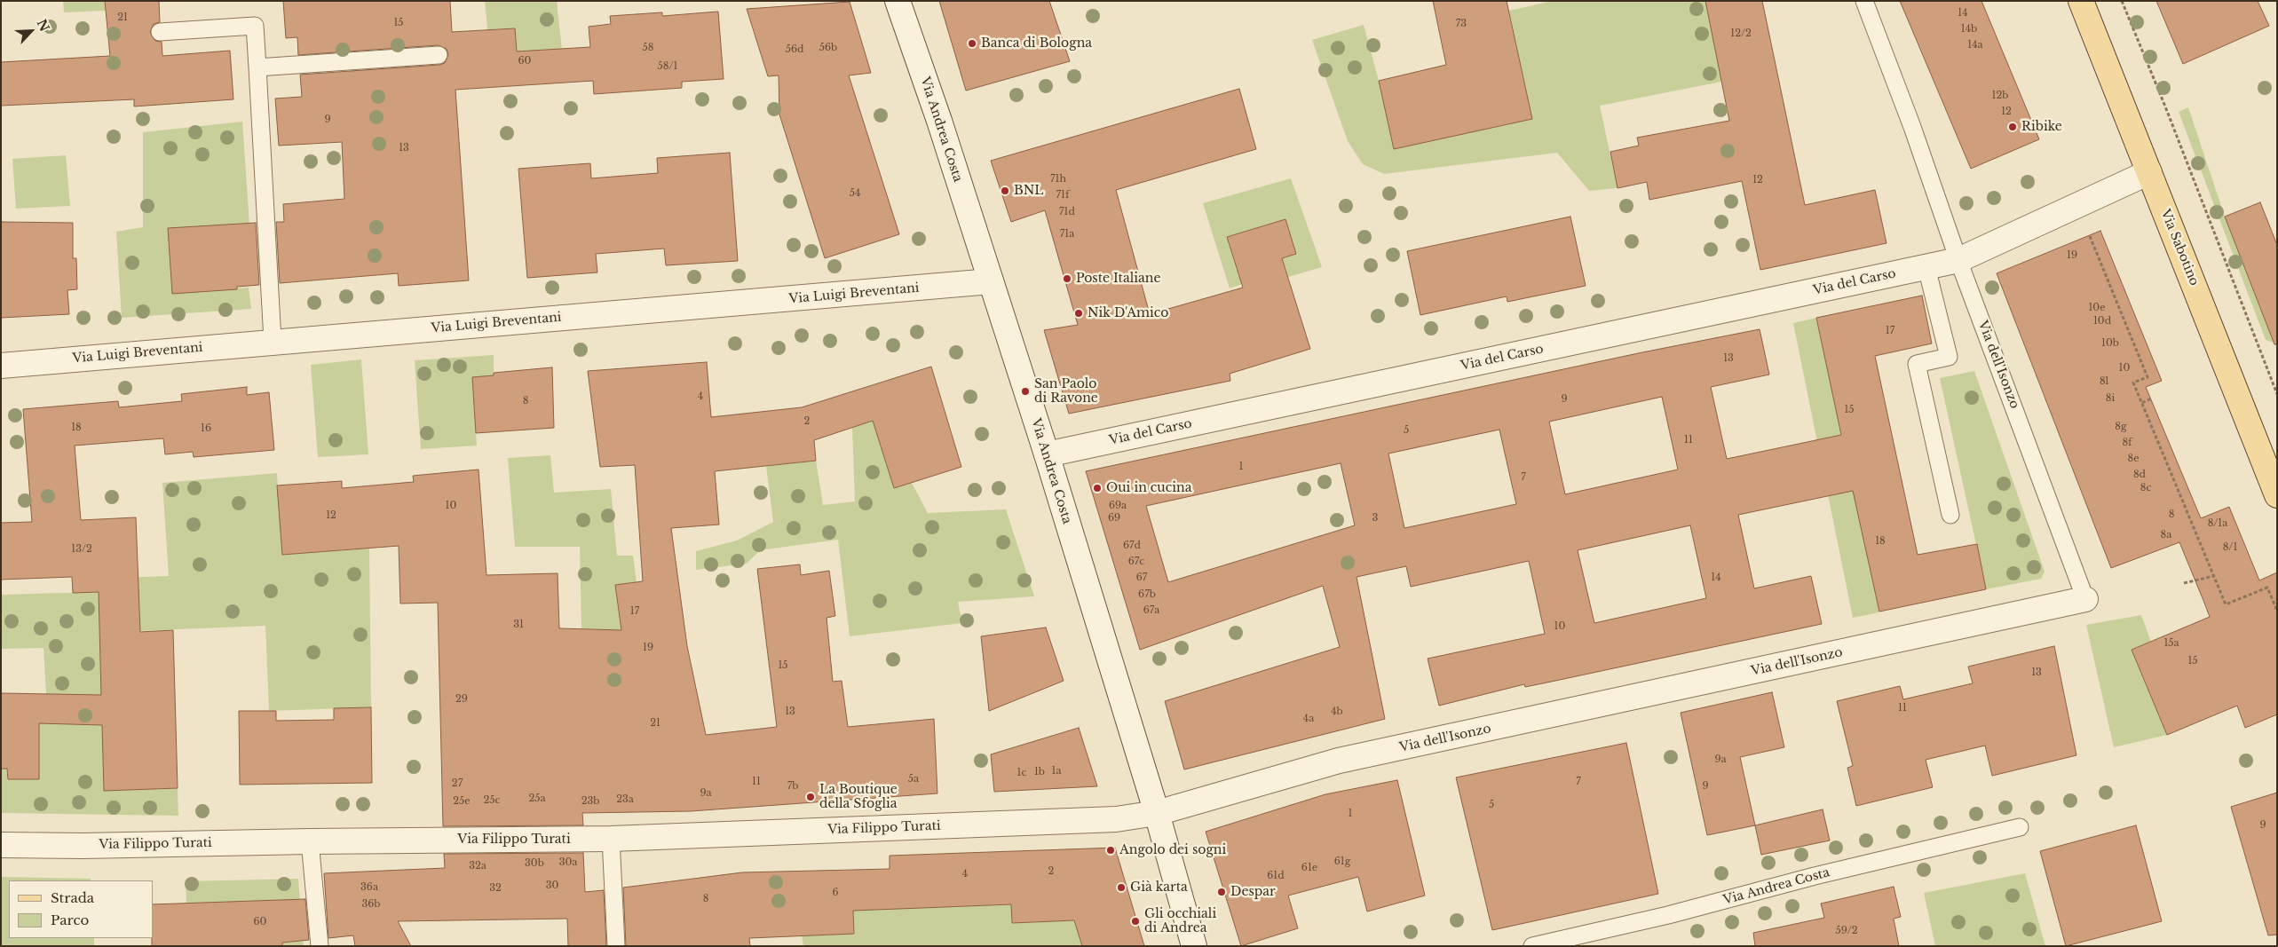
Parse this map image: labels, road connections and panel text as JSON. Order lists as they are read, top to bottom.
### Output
{
  "streets": {
    "main road": ["Via Sabotino"],
    "street": [
      "Via Andrea Costa",
      "Via del Carso",
      "Via Luigi Breventani",
      "Via dell'Isonzo",
      "Via Filippo Turati"
    ]
  },
  "crossings": [
    ["Via Andrea Costa", "Via del Carso"],
    ["Via Andrea Costa", "Via Luigi Breventani"],
    ["Via Andrea Costa", "Via dell'Isonzo"],
    ["Via Andrea Costa", "Via Filippo Turati"],
    ["Via Sabotino", "Via del Carso"],
    ["Via del Carso", "Via dell'Isonzo"],
    ["Via dell'Isonzo", "Via Filippo Turati"]
  ],
  "places": [
    "Banca di Bologna",
    "Ribike",
    "BNL",
    "Poste Italiane",
    "Nik D'Amico",
    "San Paolo di Ravone",
    "Oui in cucina",
    "La Boutique della Sfoglia",
    "Angolo dei sogni",
    "Già karta",
    "Despar",
    "Gli occhiali di Andrea"
  ],
  "house_numbers": [
    "14",
    "21",
    "15",
    "73",
    "14b",
    "12/2",
    "14a",
    "58",
    "56b",
    "56d",
    "60",
    "58/1",
    "12b",
    "12",
    "9",
    "13",
    "71h",
    "12",
    "54",
    "71f",
    "71d",
    "71a",
    "19",
    "10e",
    "10d",
    "17",
    "10b",
    "13",
    "10",
    "8l",
    "4",
    "8i",
    "9",
    "8",
    "15",
    "2",
    "8g",
    "18",
    "16",
    "5",
    "11",
    "8f",
    "8e",
    "1",
    "8d",
    "7",
    "8c",
    "10",
    "69a",
    "8",
    "12",
    "69",
    "3",
    "8/1a",
    "8a",
    "18",
    "67d",
    "8/1",
    "13/2",
    "67c",
    "67",
    "14",
    "67b",
    "67a",
    "17",
    "31",
    "10",
    "15a",
    "19",
    "15",
    "15",
    "13",
    "29",
    "11",
    "13",
    "4b",
    "4a",
    "21",
    "9a",
    "1a",
    "1b",
    "1c",
    "5a",
    "11",
    "7",
    "27",
    "7b",
    "9",
    "9a",
    "25a",
    "23a",
    "25c",
    "25e",
    "23b",
    "5",
    "1",
    "9",
    "61g",
    "30a",
    "30b",
    "32a",
    "61e",
    "2",
    "4",
    "61d",
    "30",
    "36a",
    "32",
    "6",
    "8",
    "36b",
    "60",
    "59/2"
  ],
  "legend": ["Strada", "Parco"],
  "north": "top right"
}
